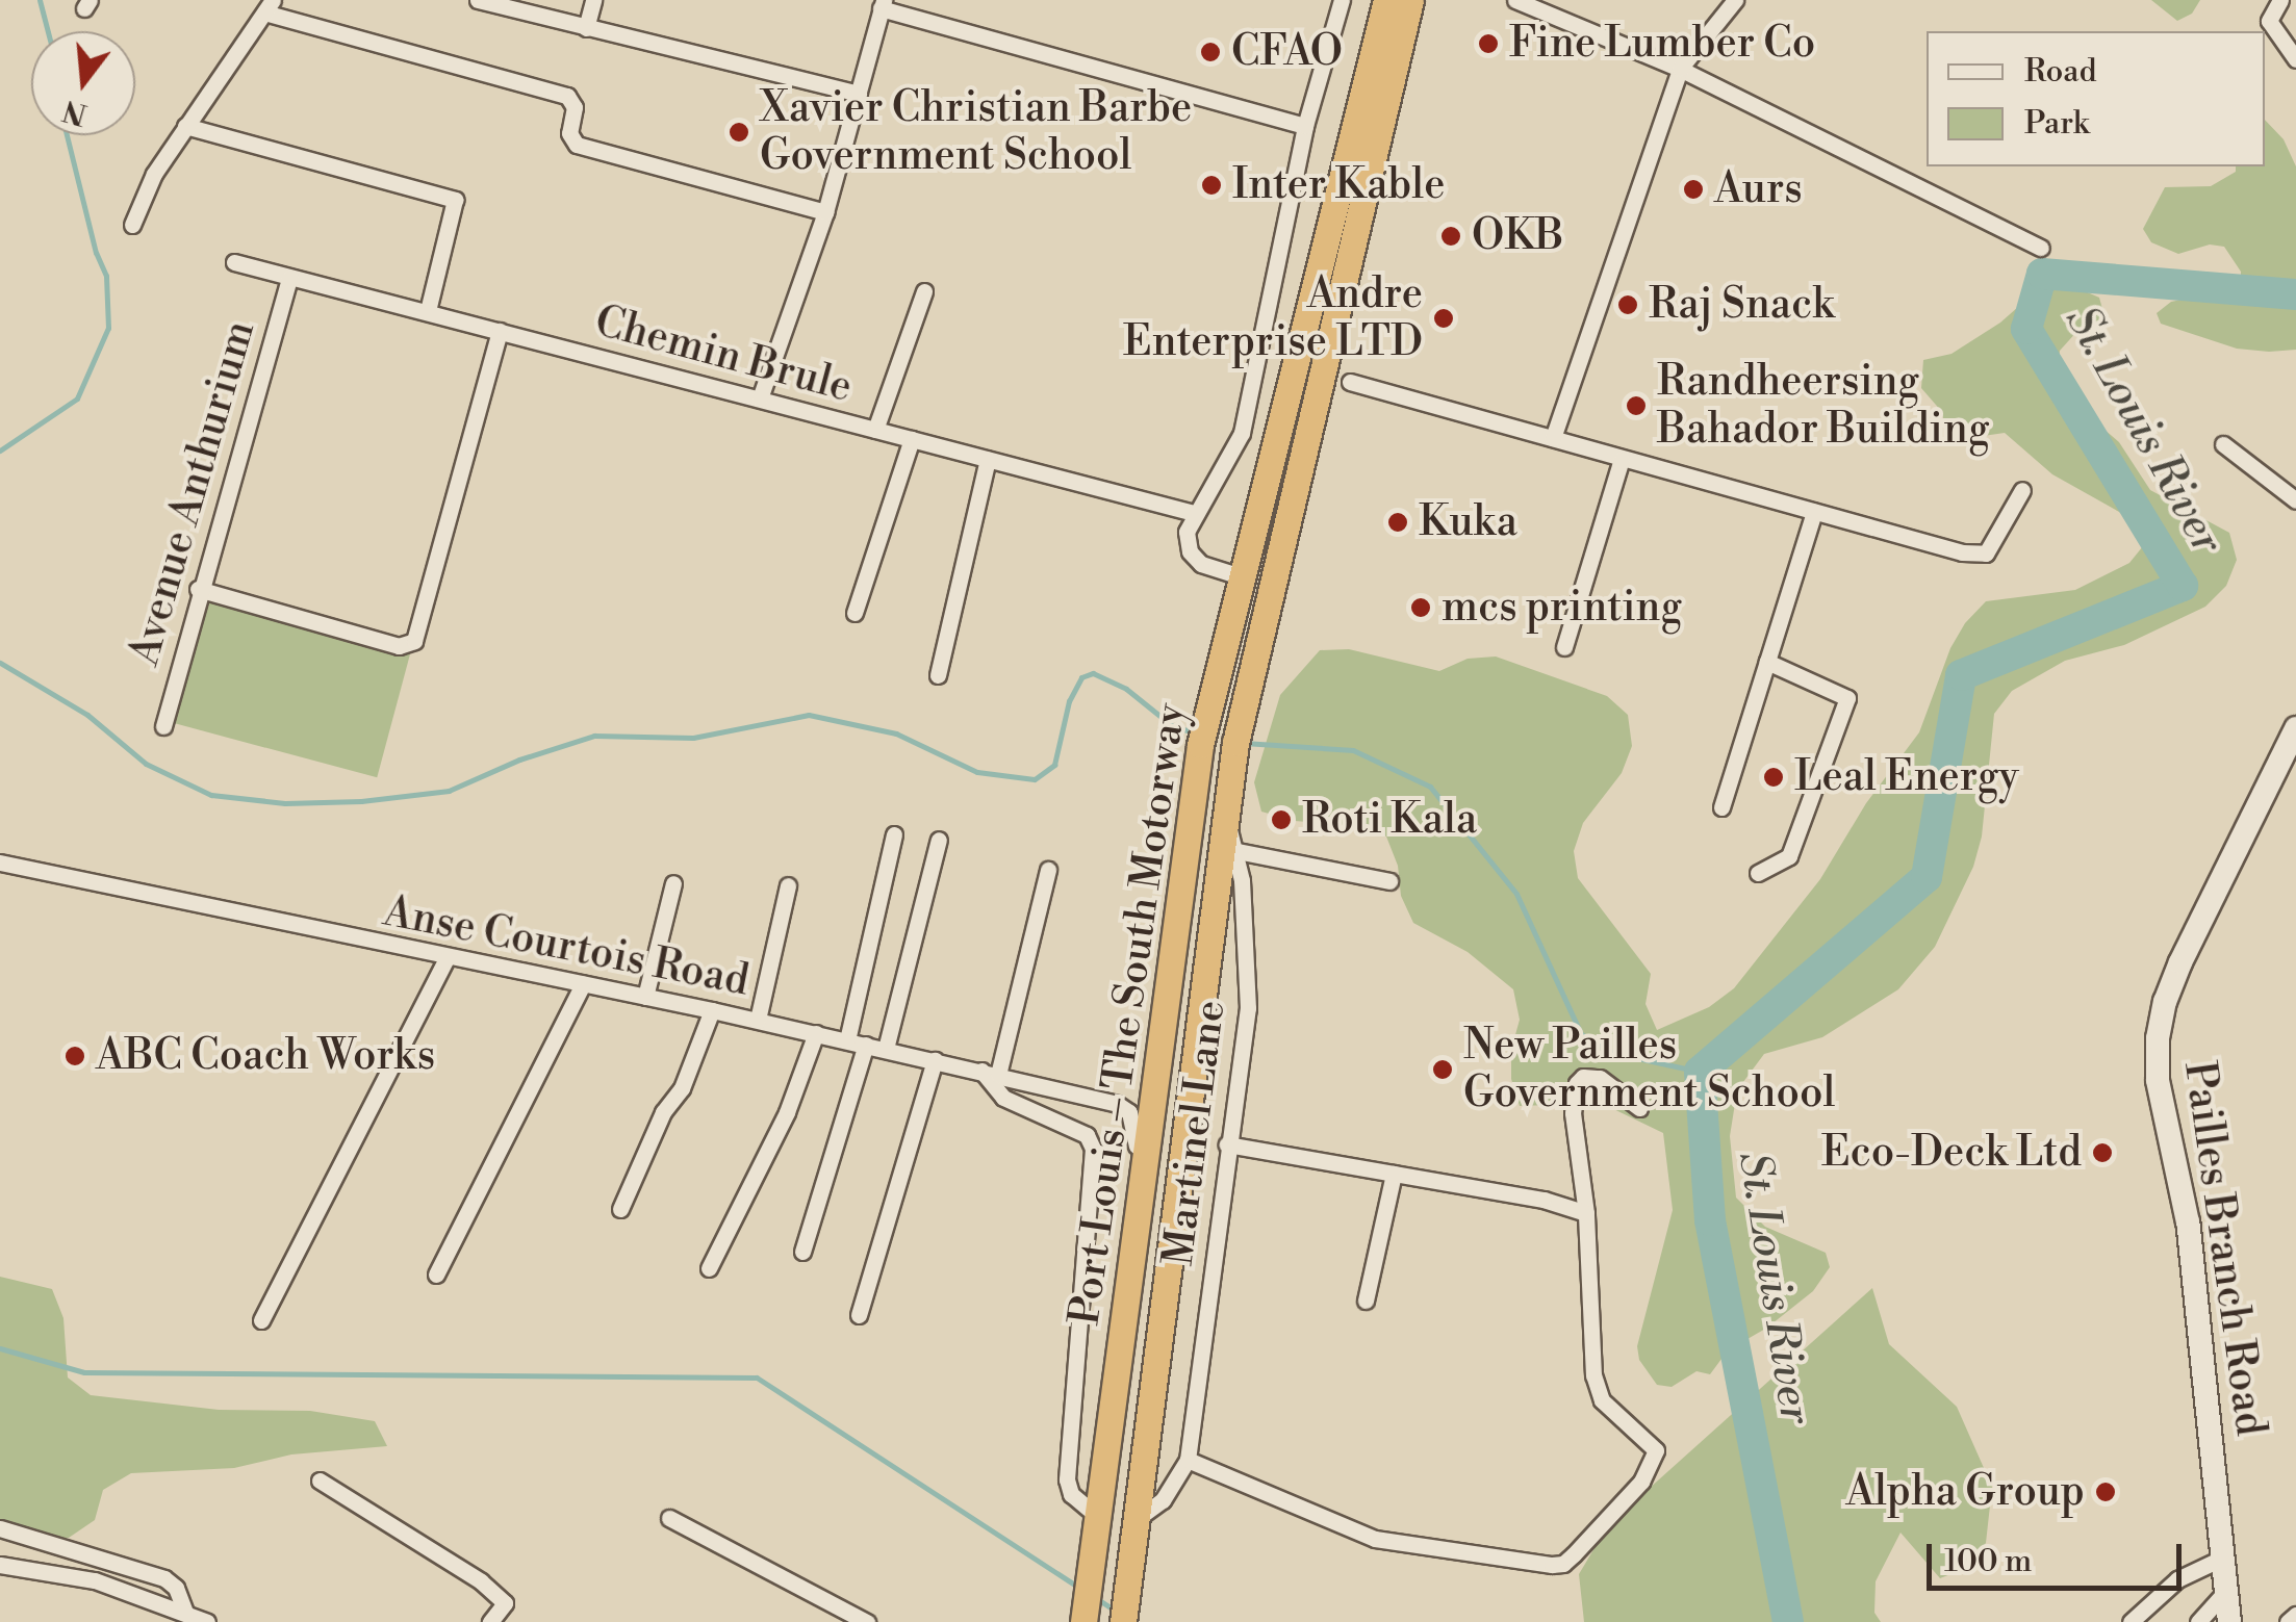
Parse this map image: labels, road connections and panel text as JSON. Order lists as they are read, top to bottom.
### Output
{
  "streets": {
    "highway": ["Port Louis – The South Motorway"],
    "main road": ["Pailles Branch Road"],
    "street": [
      "Chemin Brule",
      "Avenue Anthurium",
      "Anse Courtois Road",
      "Martinel Lane"
    ]
  },
  "crossings": [
    ["Chemin Brule", "Avenue Anthurium"],
    ["Port Louis – The South Motorway", "Martinel Lane"]
  ],
  "water": ["St. Louis River"],
  "places": [
    "Fine Lumber Co",
    "CFAO",
    "Xavier Christian Barbe Government School",
    "Inter Kable",
    "Aurs",
    "OKB",
    "Raj Snack",
    "Andre Enterprise LTD",
    "Randheersing Bahador Building",
    "Kuka",
    "mcs printing",
    "Leal Energy",
    "Roti Kala",
    "ABC Coach Works",
    "New Pailles Government School",
    "Eco-Deck Ltd",
    "Alpha Group"
  ],
  "legend": ["Road", "Park"],
  "scale_bar": "100 m",
  "north": "bottom"
}
